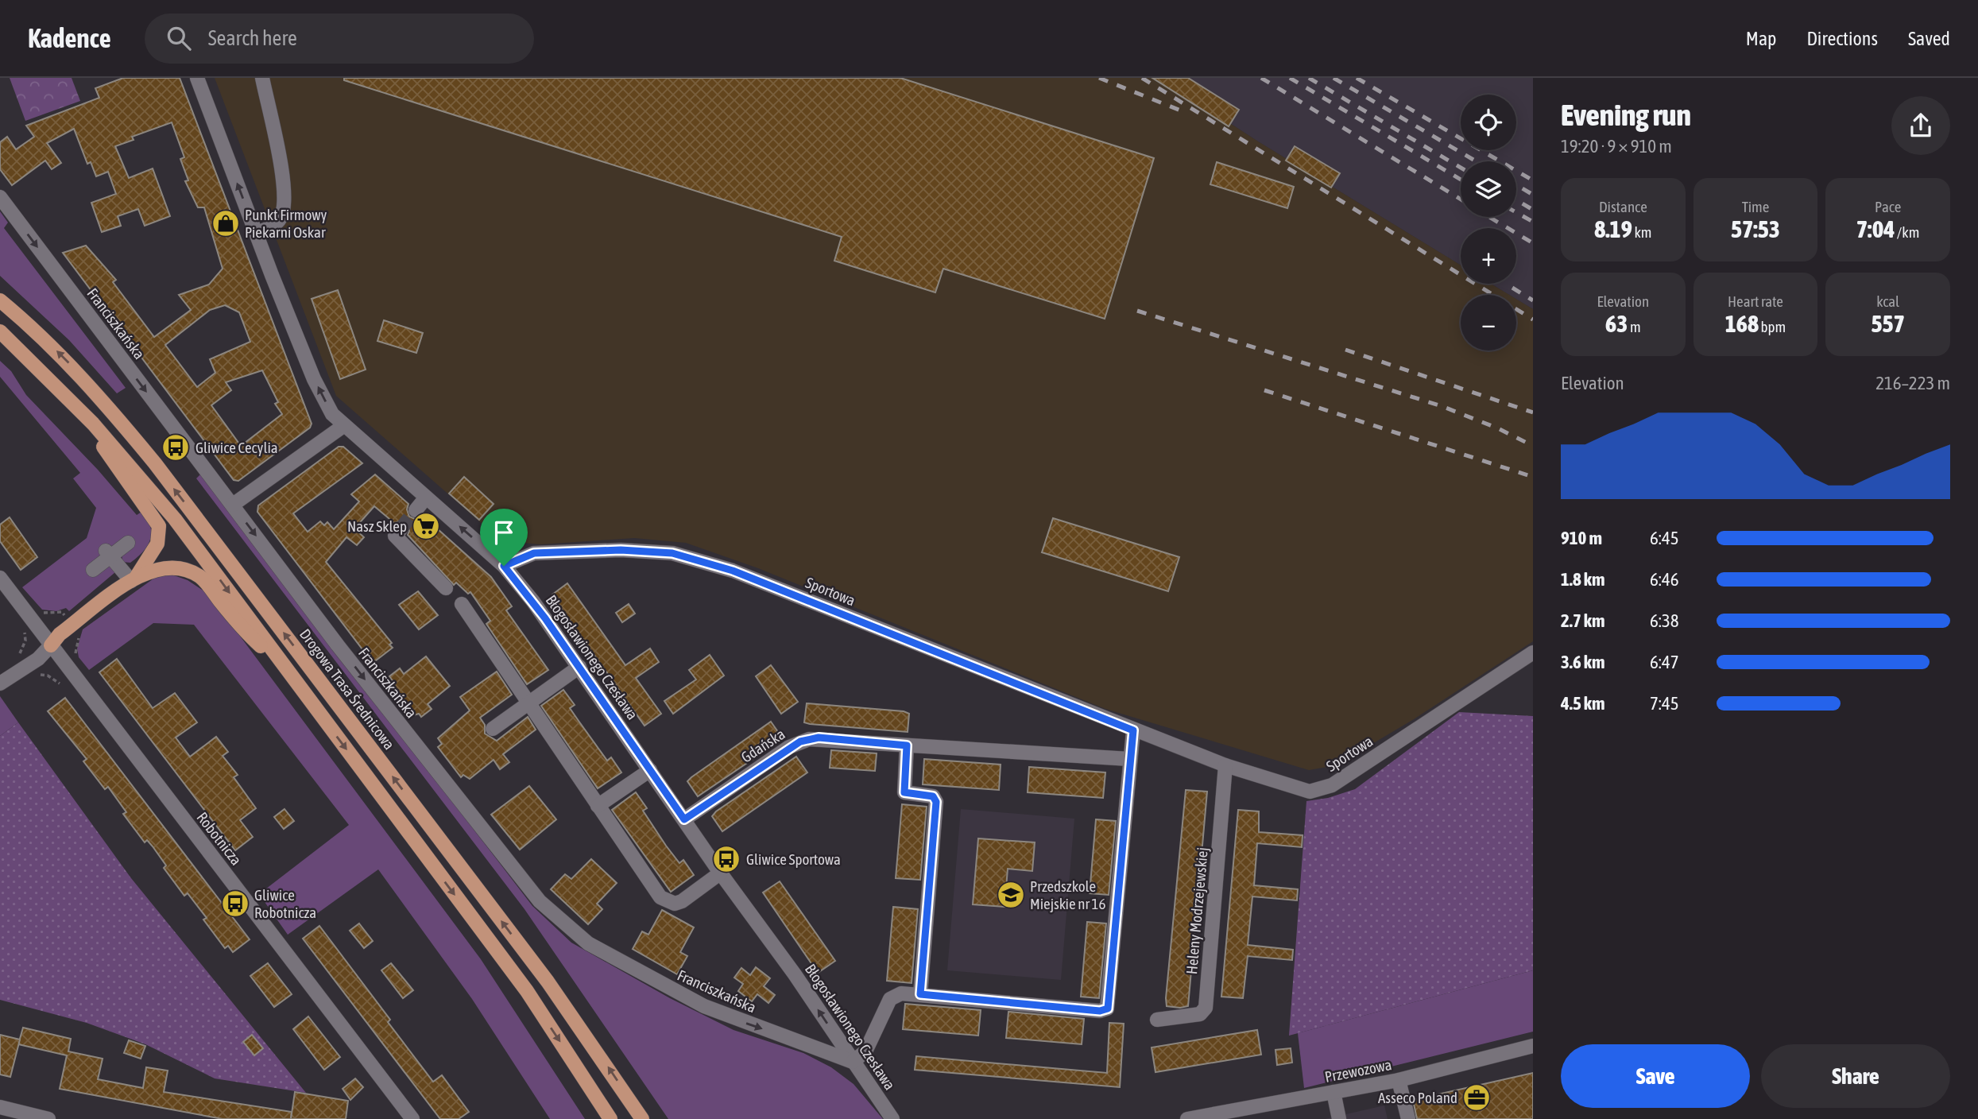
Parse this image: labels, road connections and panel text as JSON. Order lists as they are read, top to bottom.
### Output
{
  "streets": {
    "main road": ["Drogowa Trasa Średnicowa"],
    "street": [
      "Franciszkańska",
      "Sportowa",
      "Błogosławionego Czesława",
      "Gdańska",
      "Robotnicza",
      "Heleny Modrzejewskiej",
      "Przewozowa"
    ]
  },
  "crossings": [
    ["Franciszkańska", "Błogosławionego Czesława"],
    ["Sportowa", "Błogosławionego Czesława"],
    ["Sportowa", "Heleny Modrzejewskiej"],
    ["Błogosławionego Czesława", "Gdańska"]
  ],
  "one_way": ["Franciszkańska", "Błogosławionego Czesława"],
  "places": {
    "shop": ["Punkt Firmowy Piekarni Oskar"],
    "bus stop": ["Gliwice Cecylia", "Gliwice Sportowa", "Gliwice Robotnicza"],
    "supermarket": ["Nasz Sklep"],
    "school or university": ["Przedszkole Miejskie nr 16"],
    "office": ["Asseco Poland"]
  },
  "page": {
    "header": "Kadence",
    "search": "Search here",
    "nav": ["Map", "Directions", "Saved"],
    "heading": ["Evening run", "19:20 · 9 × 910 m"],
    "map_buttons": ["+", "−"],
    "stats": [
      ["Distance", "8.19 km"],
      ["Time", "57:53"],
      ["Pace", "7:04 /km"],
      ["Elevation", "63 m"],
      ["Heart rate", "168 bpm"],
      ["kcal", "557"]
    ],
    "chart": ["Elevation", "216–223 m"],
    "list": [
      {
        "name": "910 m",
        "note": "6:45"
      },
      {
        "name": "1.8 km",
        "note": "6:46"
      },
      {
        "name": "2.7 km",
        "note": "6:38"
      },
      {
        "name": "3.6 km",
        "note": "6:47"
      },
      {
        "name": "4.5 km",
        "note": "7:45"
      }
    ],
    "buttons": ["Save", "Share"]
  }
}
